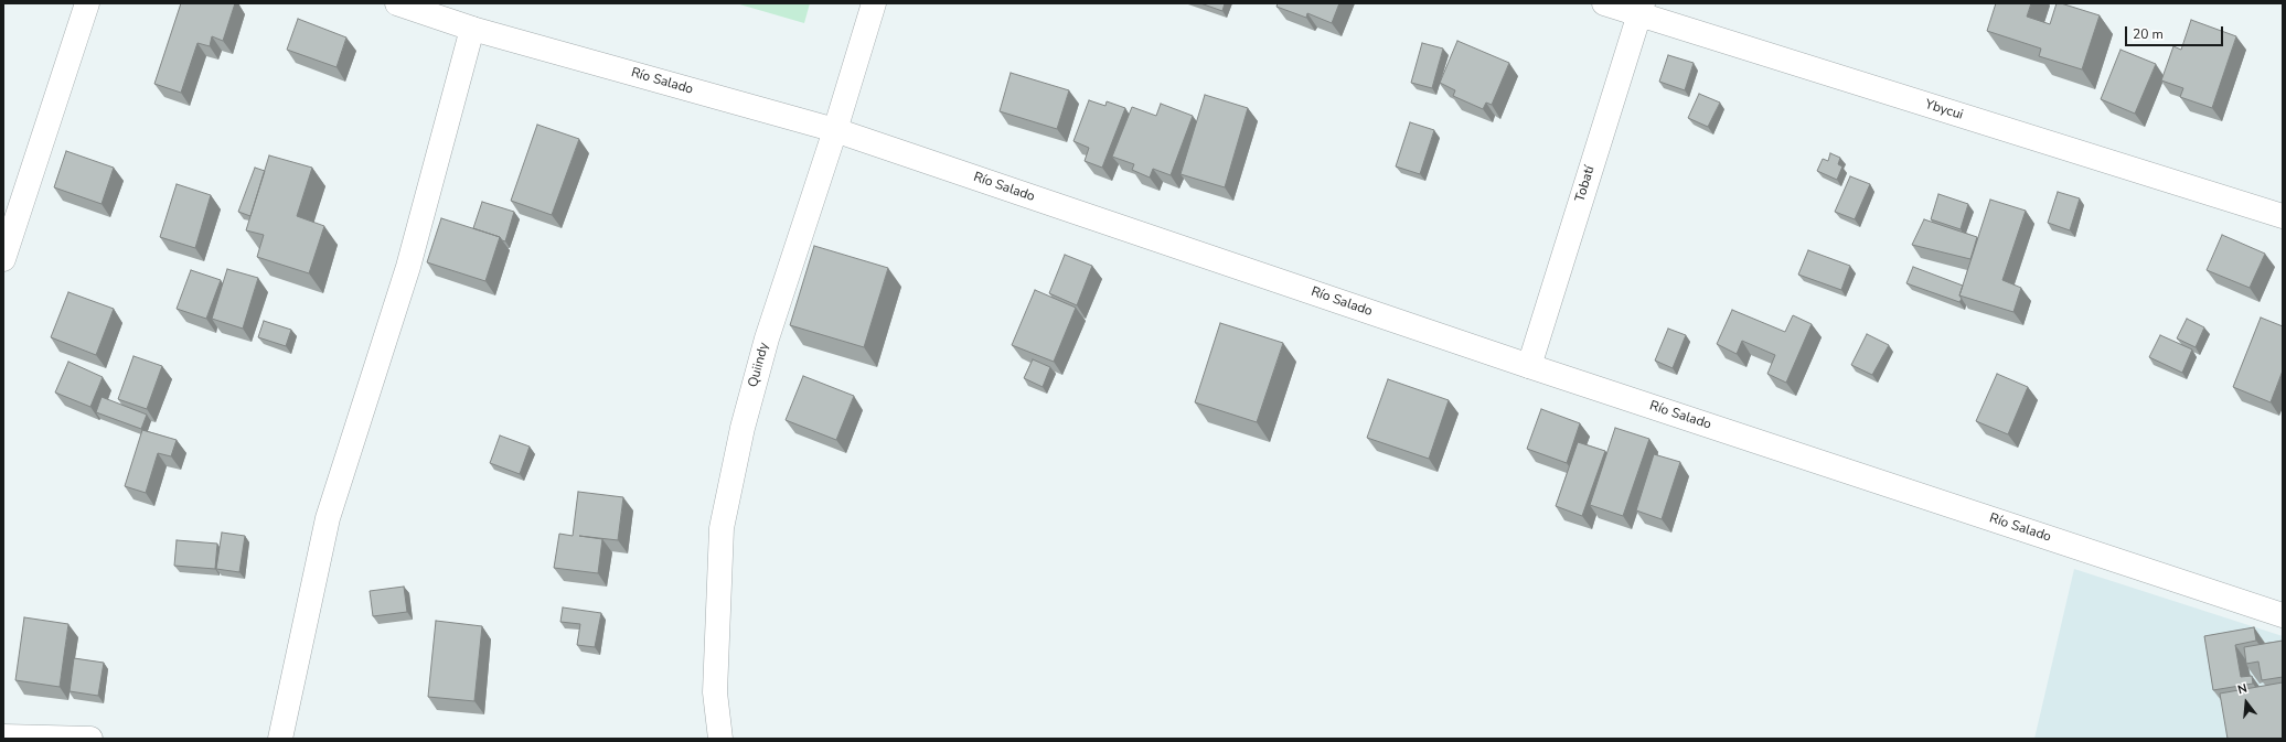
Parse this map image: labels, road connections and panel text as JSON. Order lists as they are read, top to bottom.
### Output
{
  "streets": {
    "street": [
      "Río Salado",
      "Ybycui",
      "Tobatí",
      "Quiindy"
    ]
  },
  "crossings": [
    ["Río Salado", "Tobatí"],
    ["Río Salado", "Quiindy"],
    ["Ybycui", "Tobatí"]
  ],
  "scale_bar": "20 m",
  "north": "top"
}
